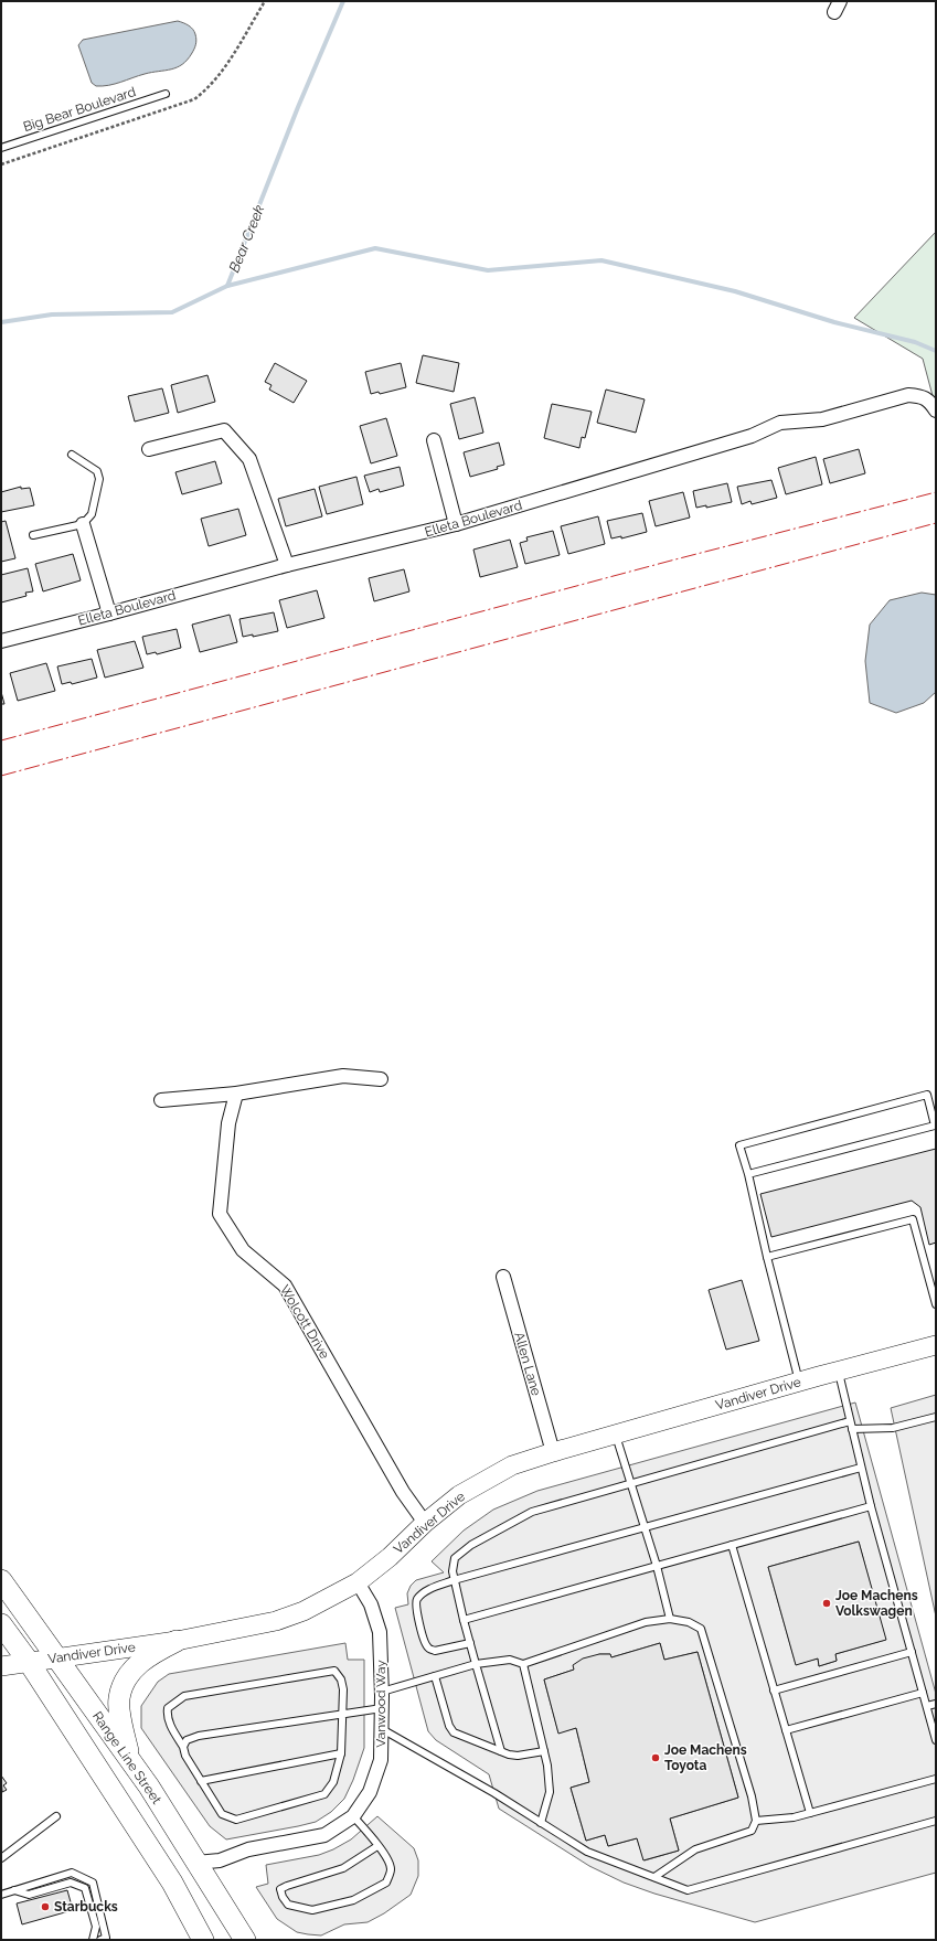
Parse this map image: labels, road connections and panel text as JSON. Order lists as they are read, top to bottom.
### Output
{
  "streets": {
    "main road": ["Vandiver Drive", "Range Line Street"],
    "street": [
      "Elleta Boulevard",
      "Wolcott Drive",
      "Allen Lane",
      "Vanwood Way"
    ],
    "lane": ["Big Bear Boulevard"]
  },
  "crossings": [
    ["Wolcott Drive", "Vandiver Drive"],
    ["Allen Lane", "Vandiver Drive"],
    ["Vandiver Drive", "Vanwood Way"],
    ["Vandiver Drive", "Range Line Street"],
    ["Vanwood Way", "Range Line Street"]
  ],
  "water": ["Bear Creek"],
  "places": ["Joe Machens Volkswagen", "Joe Machens Toyota", "Starbucks"]
}
